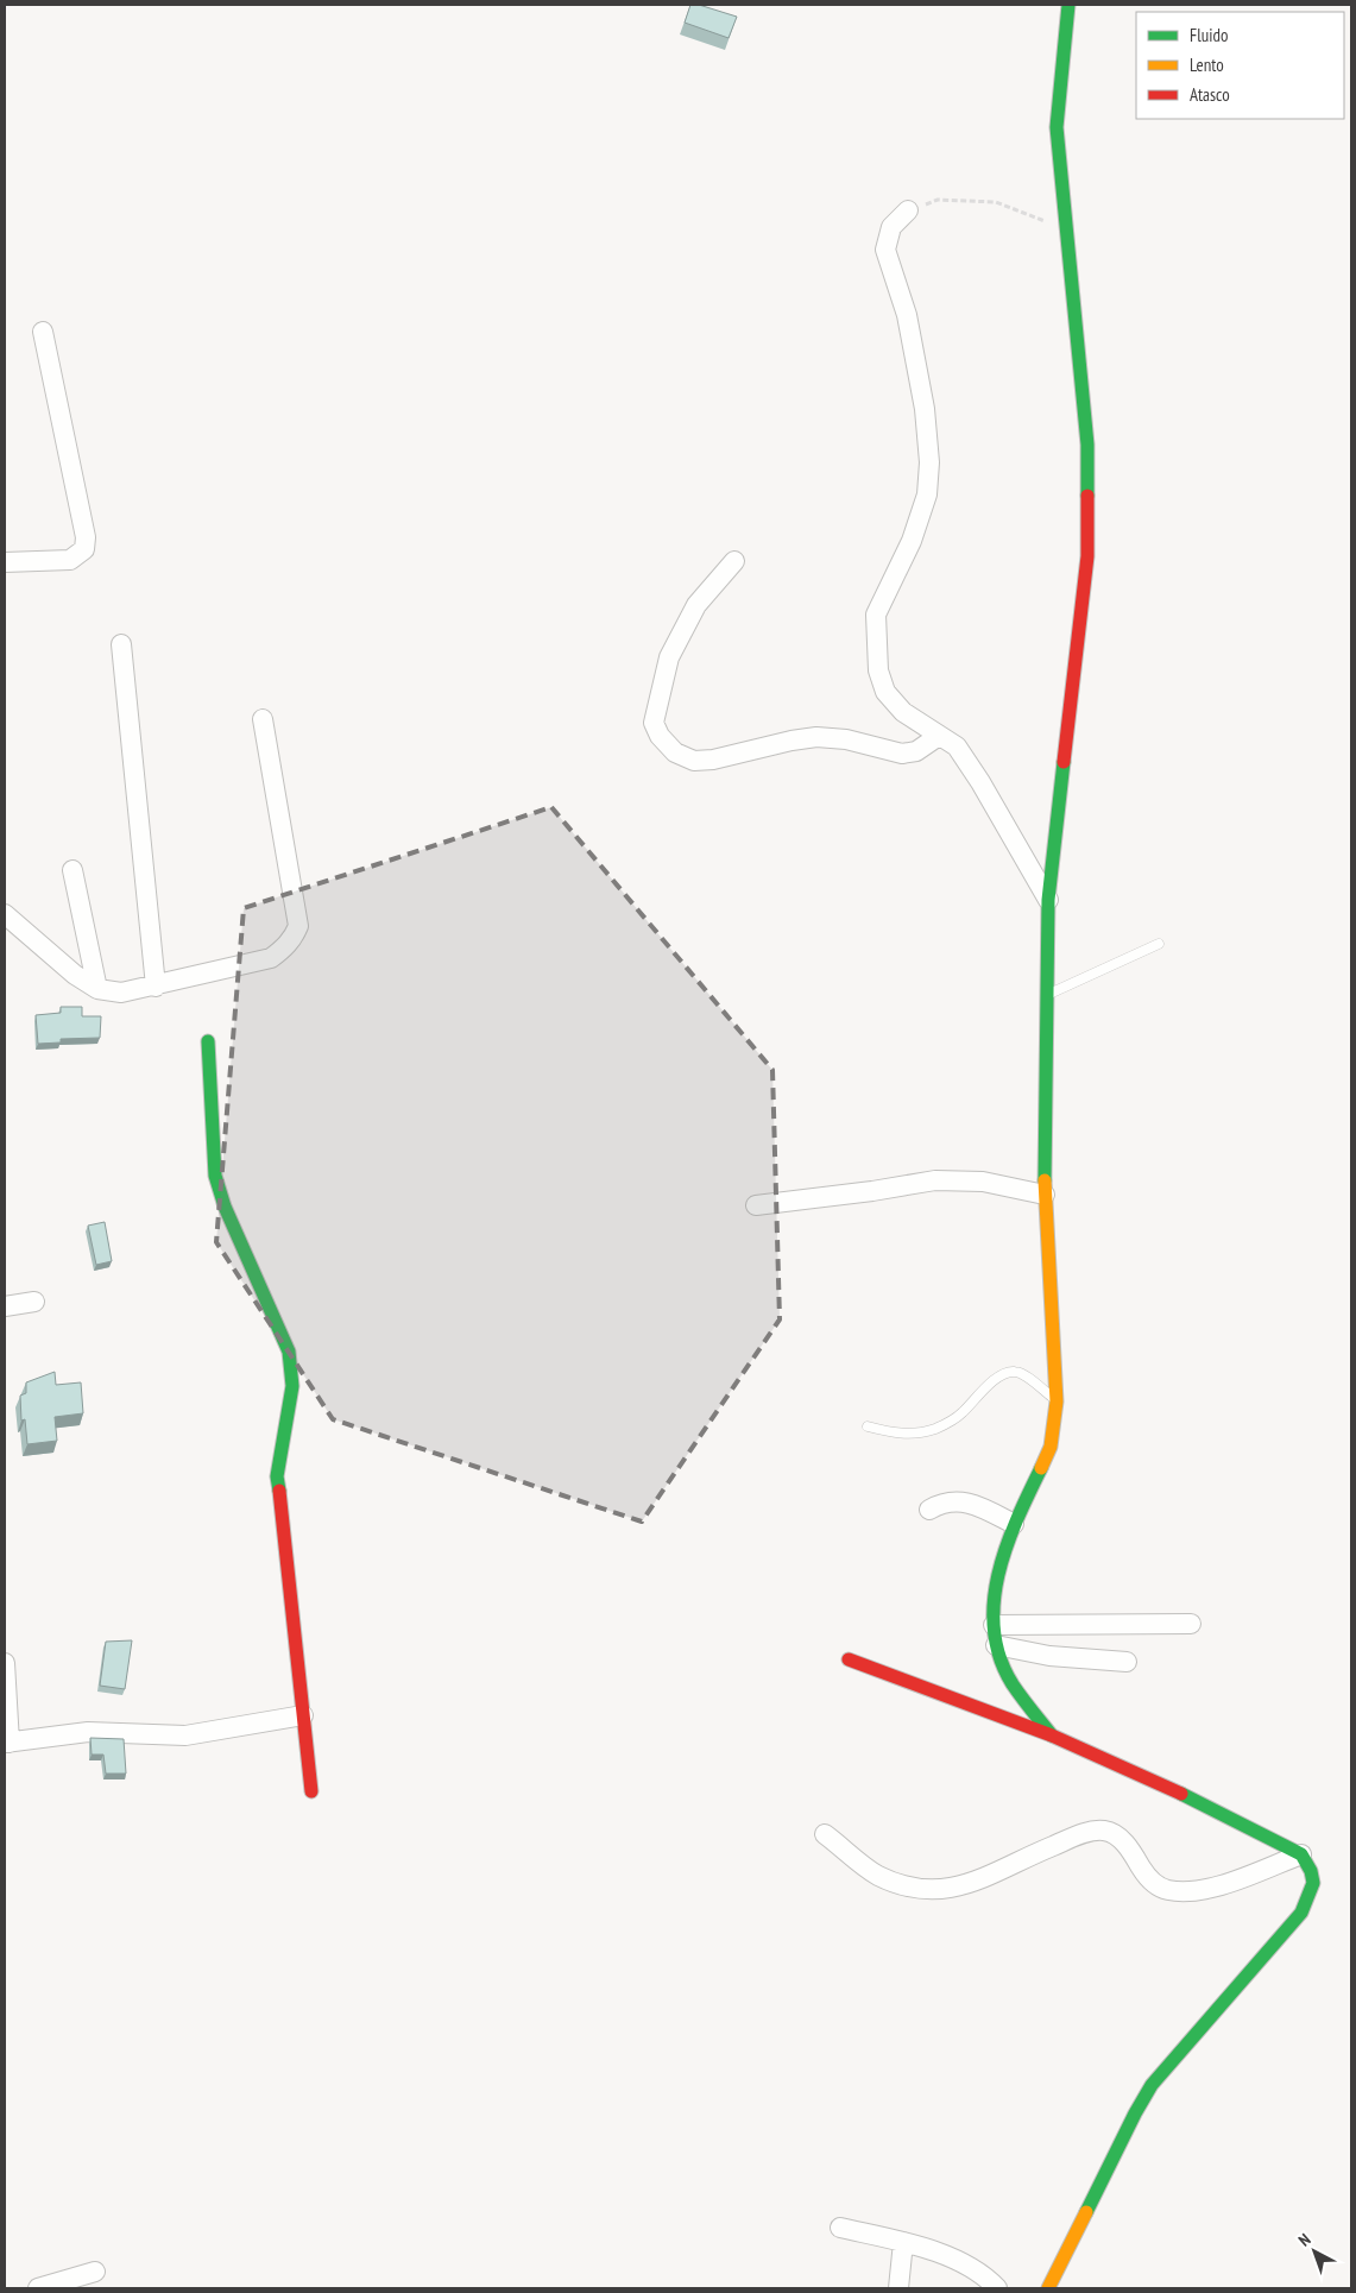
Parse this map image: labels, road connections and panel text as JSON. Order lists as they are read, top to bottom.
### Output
{
  "legend": ["Fluido", "Lento", "Atasco"],
  "north": "top left"
}
